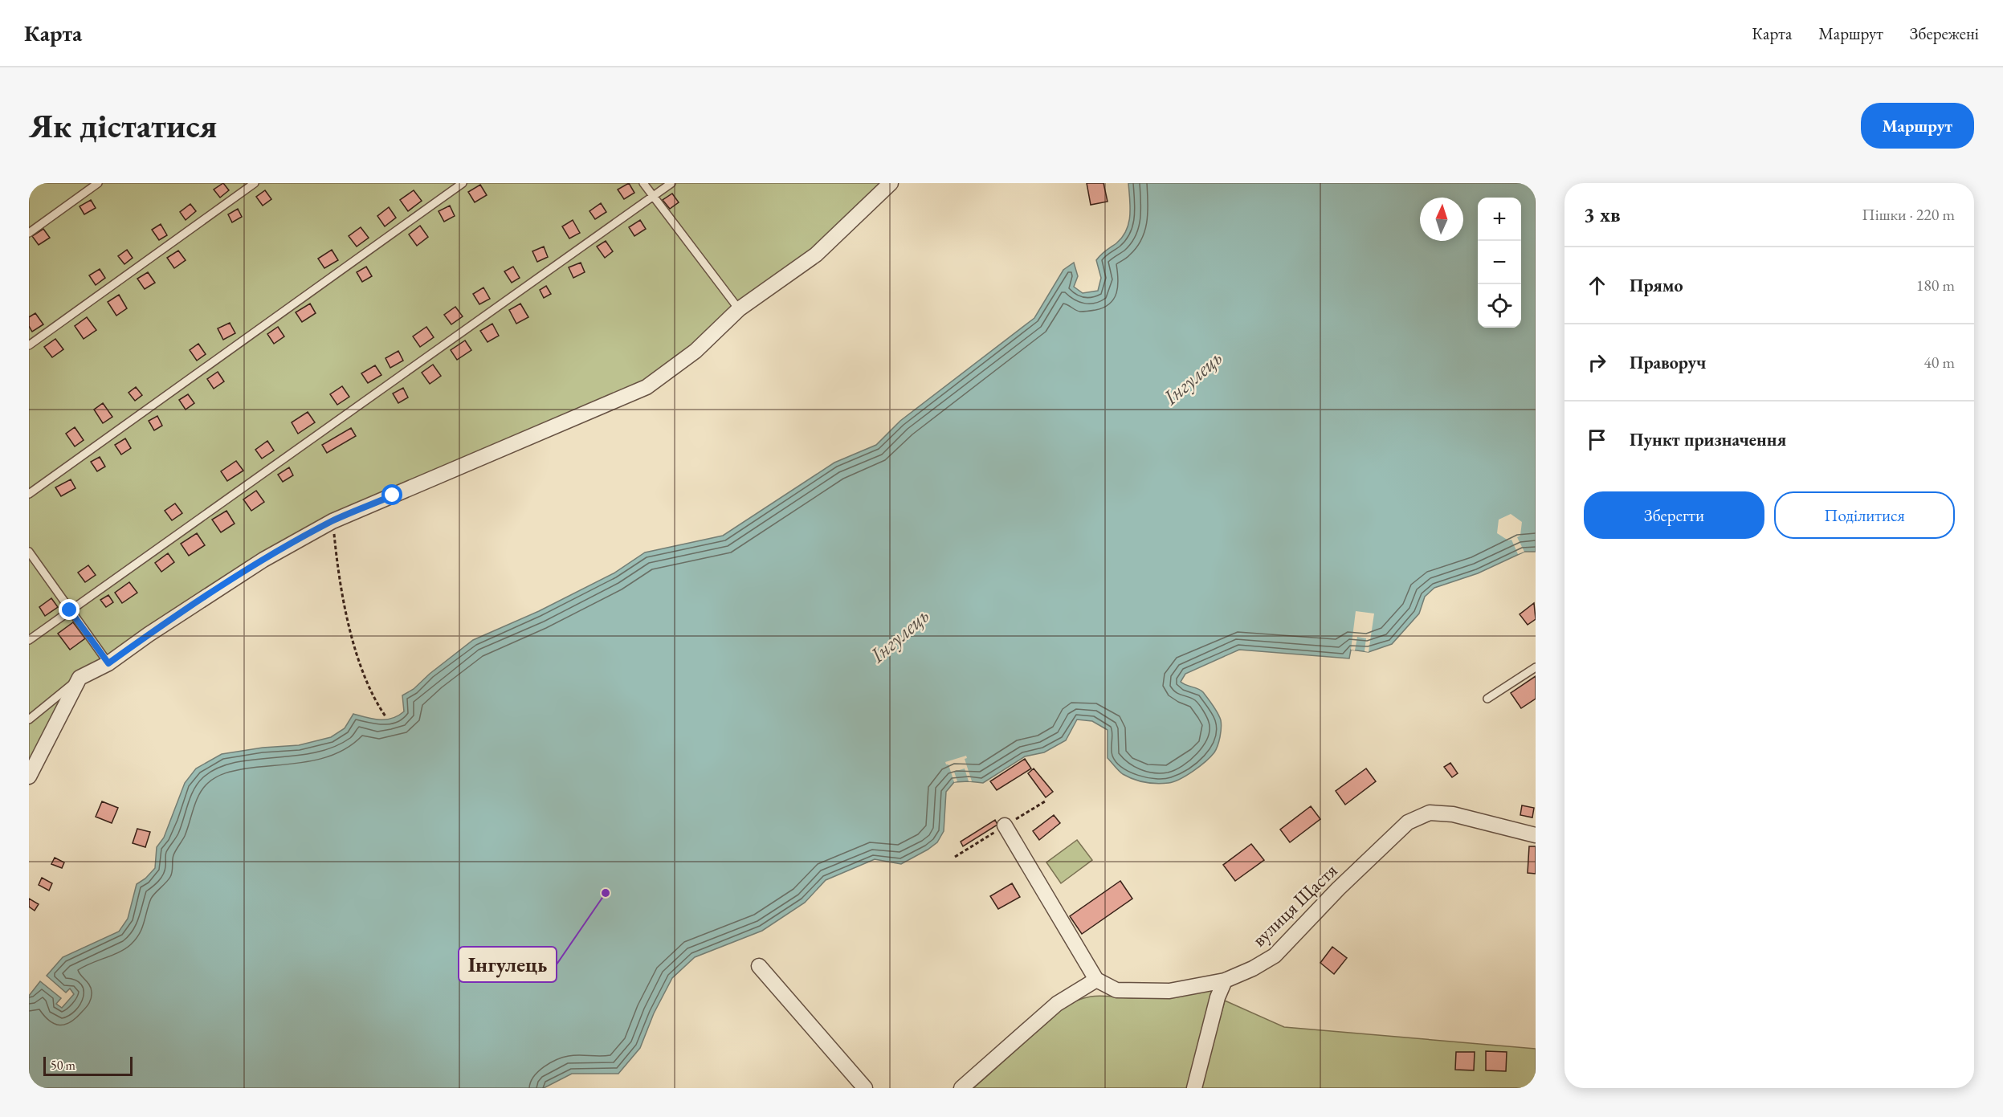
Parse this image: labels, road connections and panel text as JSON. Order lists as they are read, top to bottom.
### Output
{
  "streets": {
    "street": ["вулиця Щастя"]
  },
  "water": ["Інгулець"],
  "places": ["Інгулець"],
  "scale_bar": "50 m",
  "north": "top",
  "page": {
    "header": "Карта",
    "nav": ["Карта", "Маршрут", "Збережені"],
    "buttons": [
      "Маршрут",
      ["Зберегти", "Поділитися"]
    ],
    "title": "Як дістатися",
    "heading": ["3 хв", "Пішки · 220 m"],
    "map_buttons": ["+", "−"],
    "list": [
      ["Прямо", "180 m"],
      ["Праворуч", "40 m"],
      "Пункт призначення"
    ],
    "scale": "50 m"
  }
}
